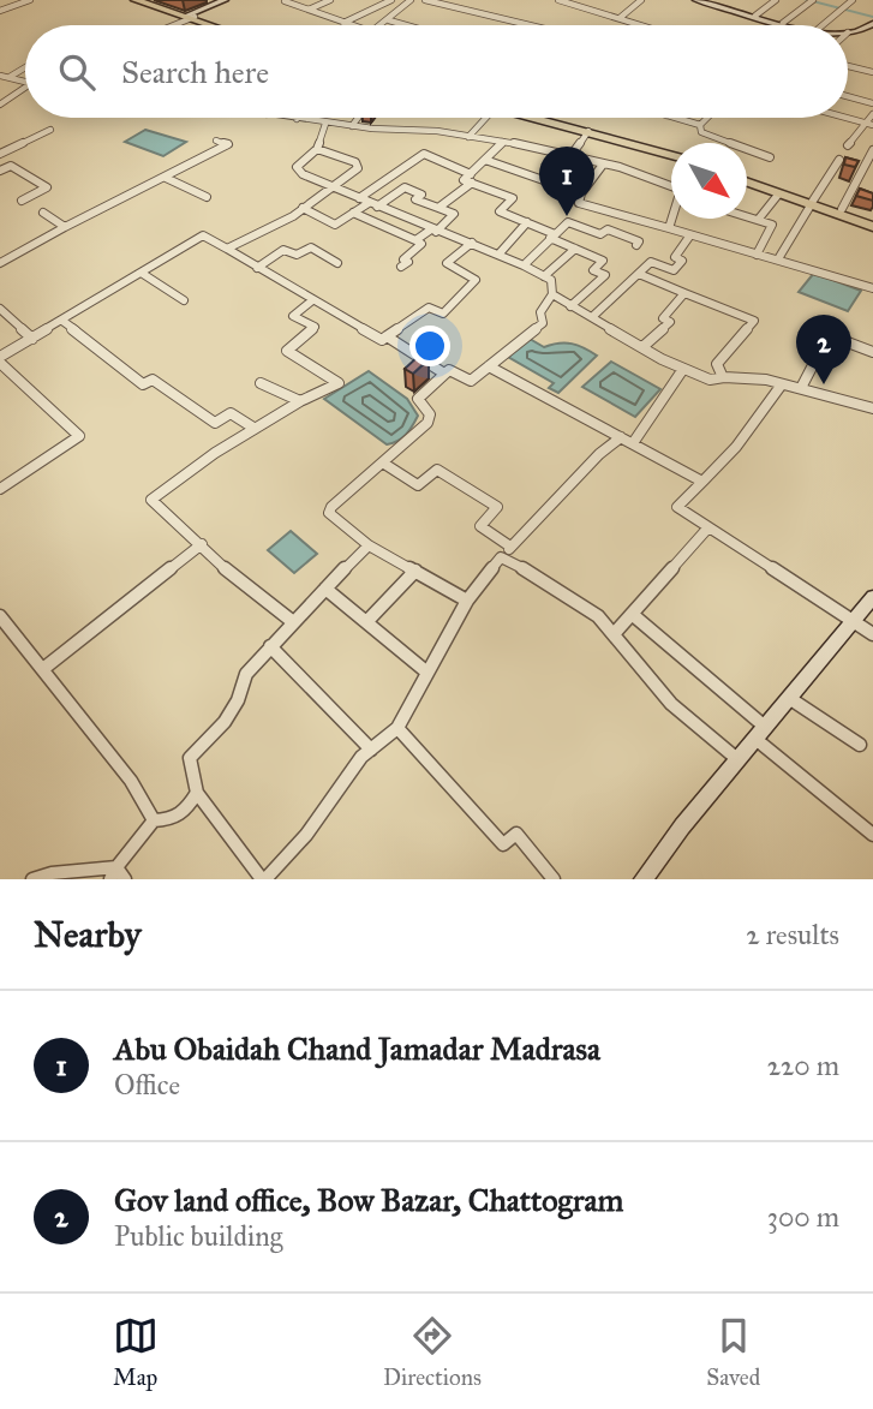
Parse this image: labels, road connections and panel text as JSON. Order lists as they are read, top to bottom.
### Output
{
  "north": "bottom right",
  "page": {
    "search": "Search here",
    "pins": ["1", "2"],
    "heading": ["Nearby", "2 results"],
    "list": [
      {
        "mark": "1",
        "name": "Abu Obaidah Chand Jamadar Madrasa",
        "note": "Office",
        "value": "220 m"
      },
      {
        "mark": "2",
        "name": "Gov land office, Bow Bazar, Chattogram",
        "note": "Public building",
        "value": "300 m"
      }
    ],
    "nav": ["Map", "Directions", "Saved"]
  }
}
